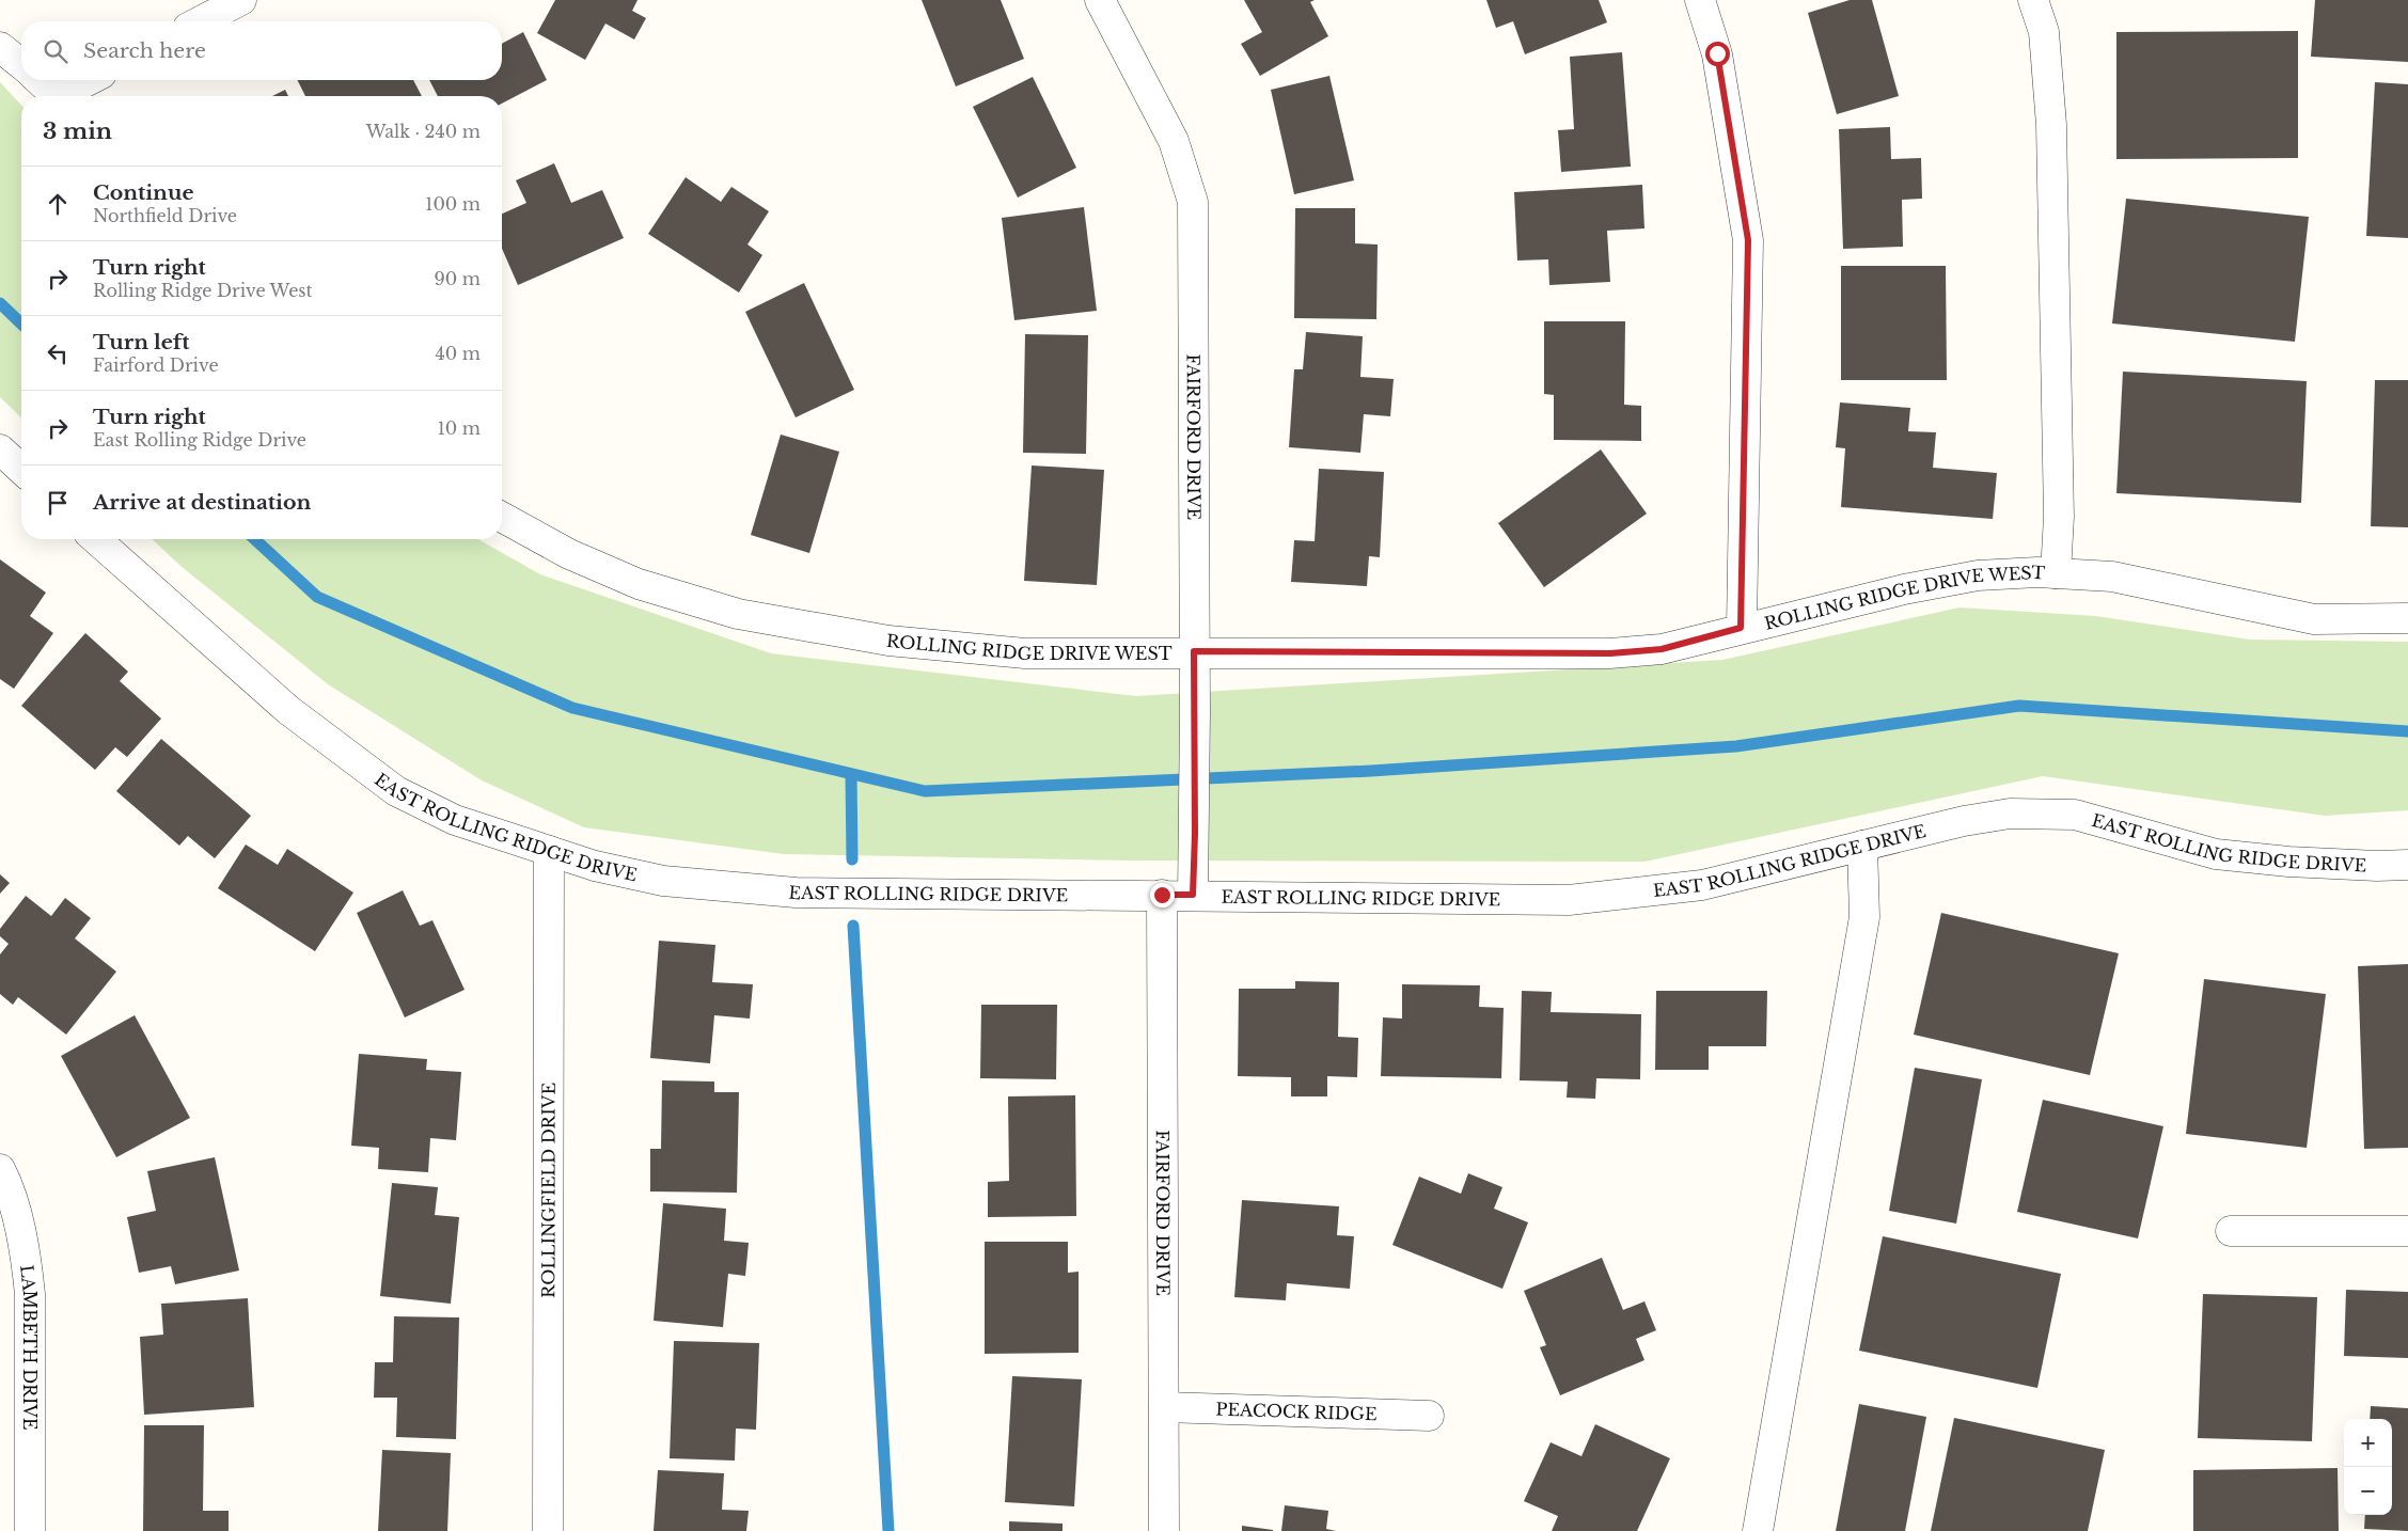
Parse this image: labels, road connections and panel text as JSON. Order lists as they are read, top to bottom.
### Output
{
  "streets": {
    "street": [
      "FAIRFORD DRIVE",
      "ROLLING RIDGE DRIVE WEST",
      "EAST ROLLING RIDGE DRIVE",
      "ROLLINGFIELD DRIVE",
      "LAMBETH DRIVE",
      "PEACOCK RIDGE"
    ]
  },
  "crossings": [
    ["FAIRFORD DRIVE", "ROLLING RIDGE DRIVE WEST"],
    ["FAIRFORD DRIVE", "EAST ROLLING RIDGE DRIVE"],
    ["FAIRFORD DRIVE", "PEACOCK RIDGE"],
    ["EAST ROLLING RIDGE DRIVE", "ROLLINGFIELD DRIVE"]
  ],
  "page": {
    "search": "Search here",
    "heading": ["3 min", "Walk · 240 m"],
    "list": [
      ["Continue", "Northfield Drive", "100 m"],
      ["Turn right", "Rolling Ridge Drive West", "90 m"],
      ["Turn left", "Fairford Drive", "40 m"],
      ["Turn right", "East Rolling Ridge Drive", "10 m"],
      "Arrive at destination"
    ],
    "map_buttons": ["+", "−"]
  }
}
